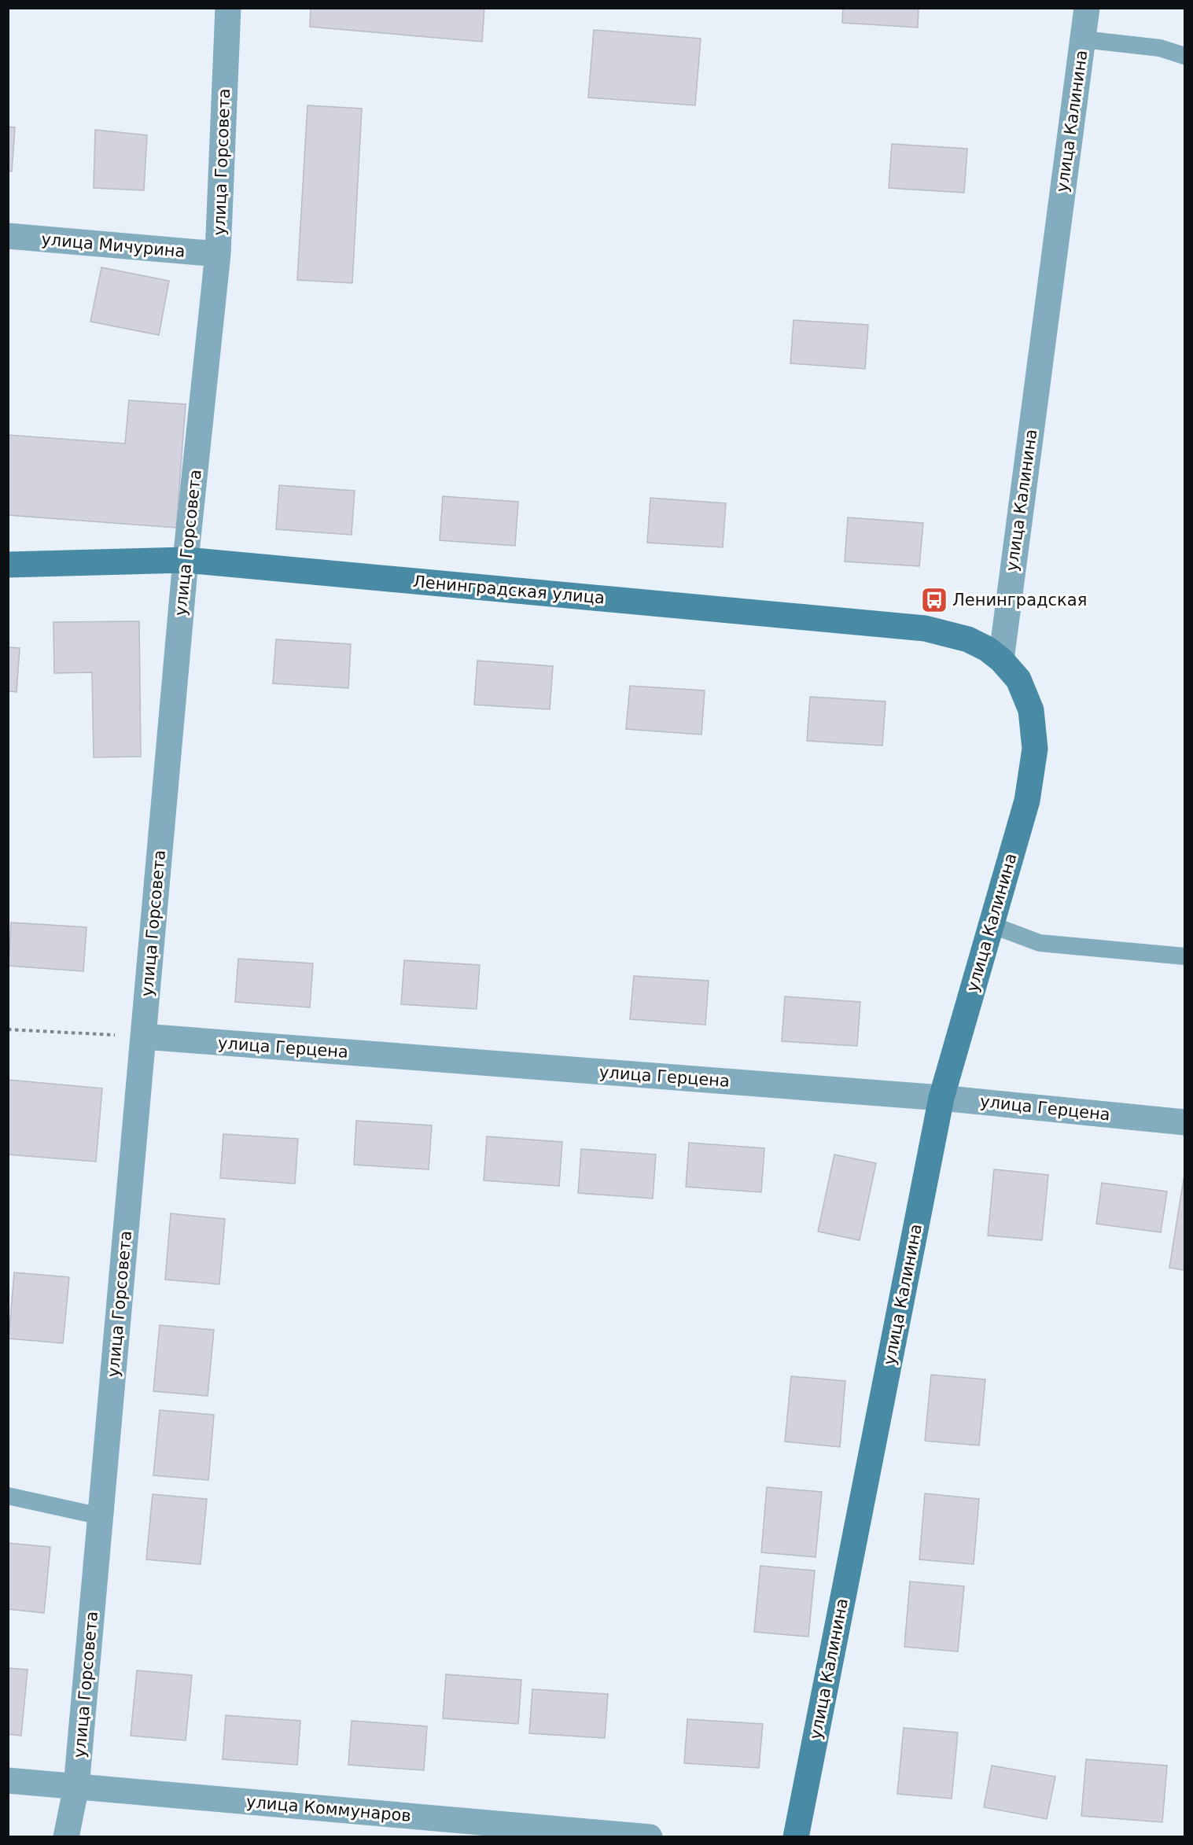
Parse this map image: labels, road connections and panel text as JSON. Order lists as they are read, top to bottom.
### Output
{
  "streets": {
    "street": [
      "улица Калинина",
      "улица Горсовета",
      "улица Мичурина",
      "Ленинградская улица",
      "улица Герцена",
      "улица Коммунаров"
    ]
  },
  "crossings": [
    ["улица Калинина", "Ленинградская улица"],
    ["улица Калинина", "улица Герцена"],
    ["улица Горсовета", "улица Мичурина"],
    ["улица Горсовета", "Ленинградская улица"],
    ["улица Горсовета", "улица Герцена"],
    ["улица Горсовета", "улица Коммунаров"]
  ],
  "places": {
    "bus stop": ["Ленинградская"]
  }
}
